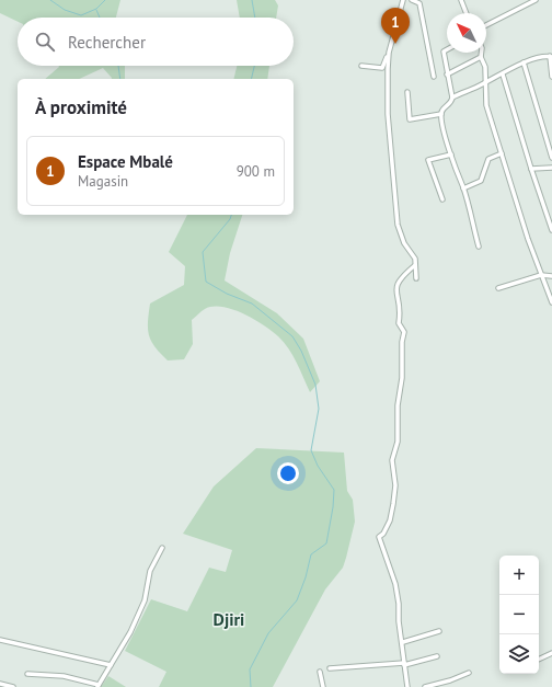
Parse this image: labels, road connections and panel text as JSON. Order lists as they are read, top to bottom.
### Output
{
  "districts": ["Djiri"],
  "north": "top left",
  "page": {
    "pins": "1",
    "search": "Rechercher",
    "heading": "À proximité",
    "list": [
      {
        "mark": "1",
        "name": "Espace Mbalé",
        "note": "Magasin",
        "value": "900 m"
      }
    ],
    "map_buttons": ["+", "−"]
  }
}
